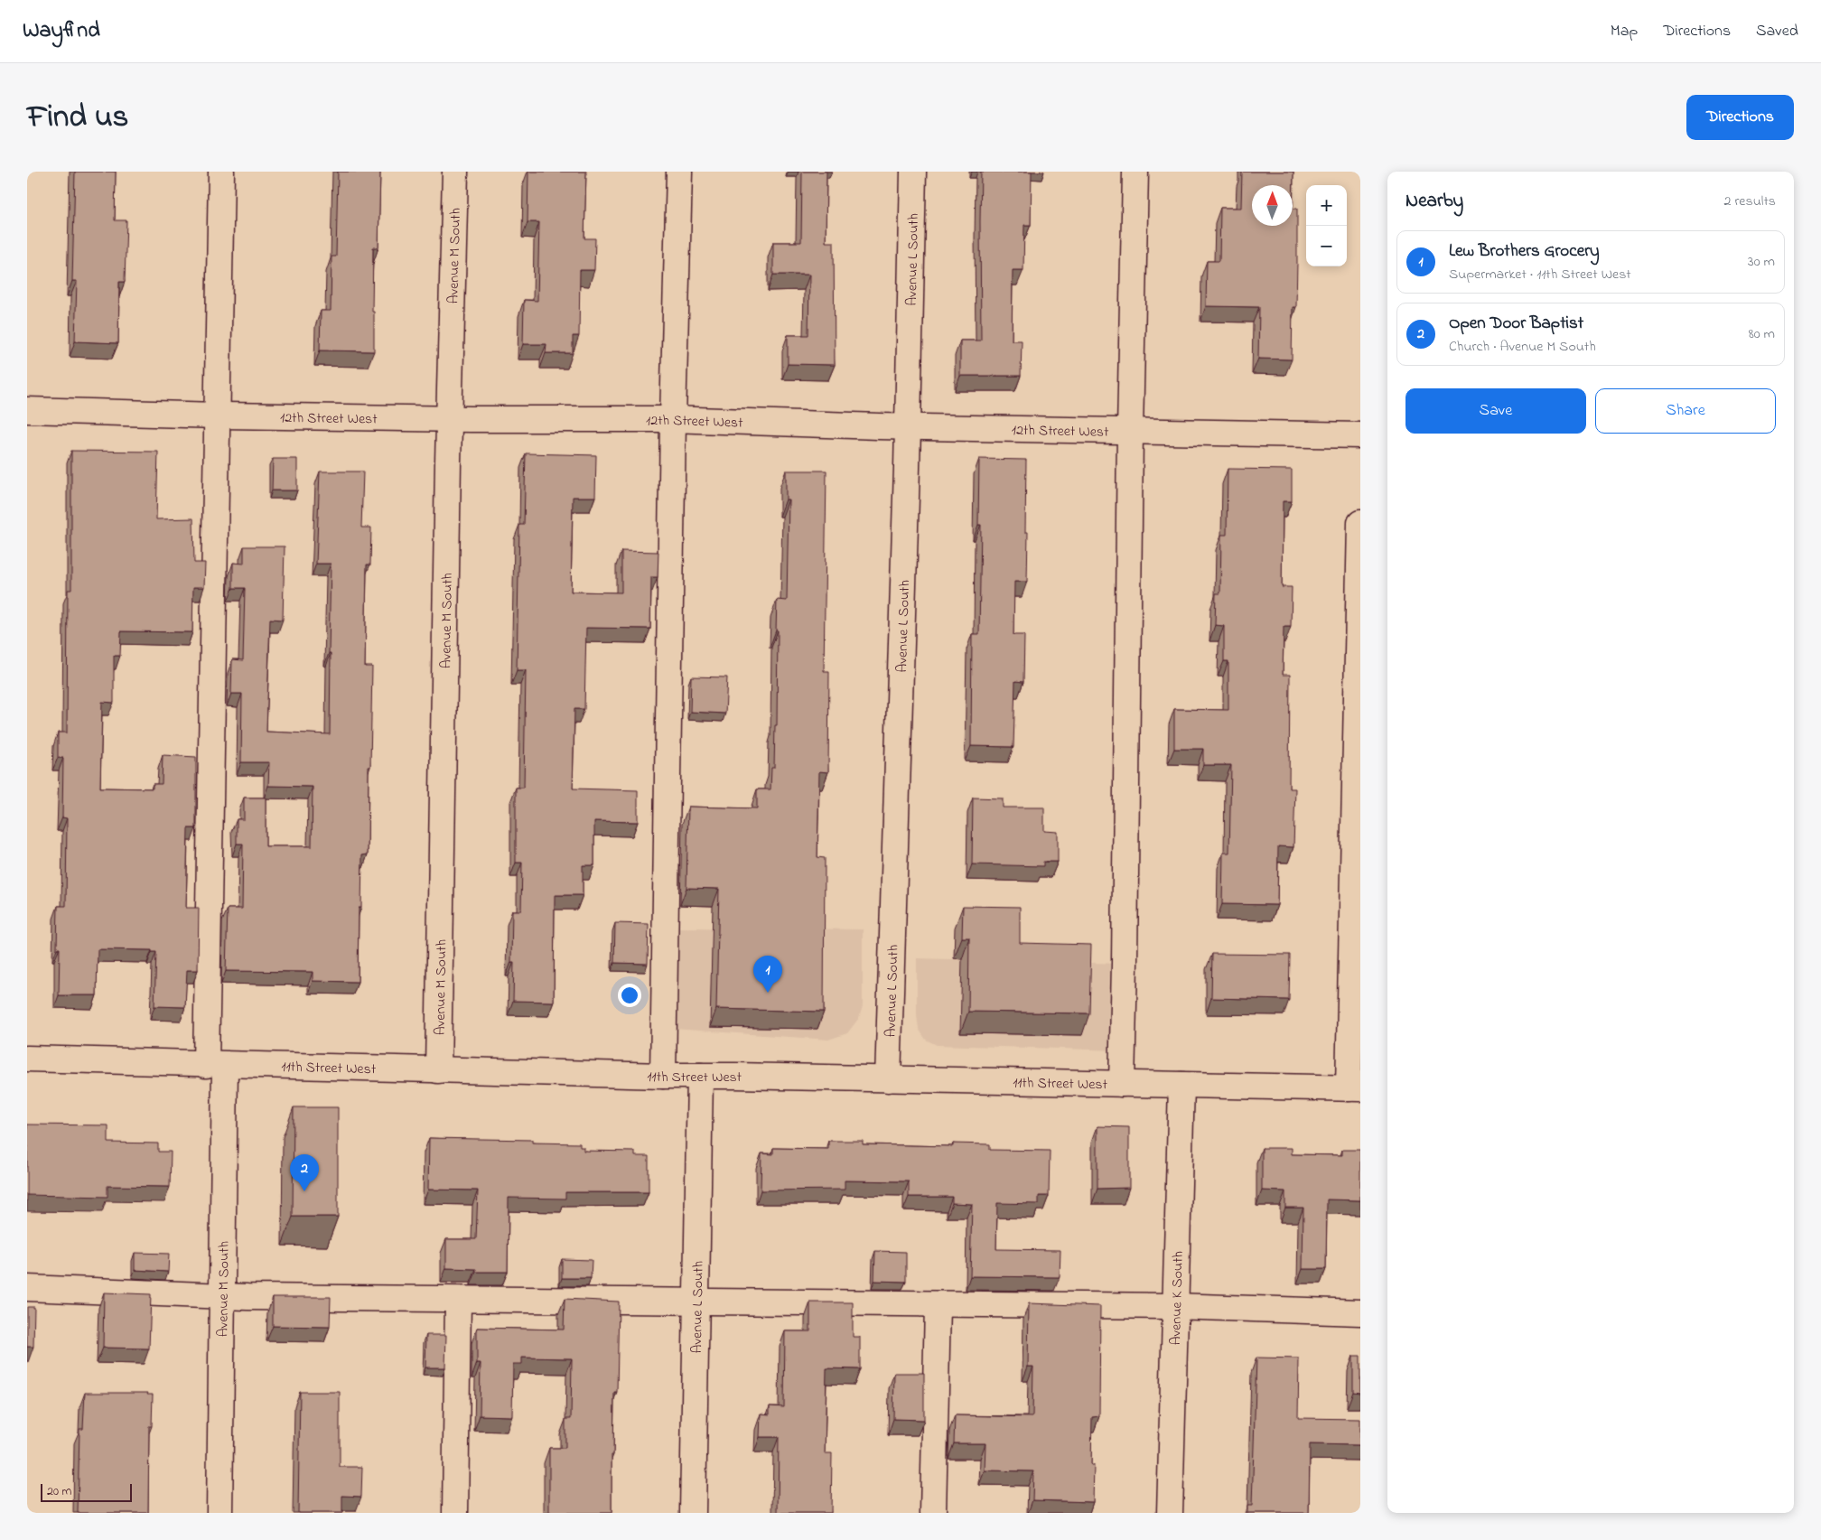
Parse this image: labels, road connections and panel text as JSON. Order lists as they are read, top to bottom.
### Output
{
  "streets": {
    "street": [
      "Avenue M South",
      "Avenue L South",
      "12th Street West",
      "11th Street West",
      "Avenue K South"
    ]
  },
  "crossings": [
    ["Avenue M South", "12th Street West"],
    ["Avenue M South", "11th Street West"],
    ["Avenue L South", "12th Street West"],
    ["Avenue L South", "11th Street West"],
    ["11th Street West", "Avenue K South"]
  ],
  "scale_bar": "20 m",
  "north": "top",
  "page": {
    "header": "Wayfind",
    "nav": ["Map", "Directions", "Saved"],
    "title": "Find us",
    "buttons": [
      "Directions",
      ["Save", "Share"]
    ],
    "heading": ["Nearby", "2 results"],
    "map_buttons": ["+", "−"],
    "list": [
      {
        "mark": "1",
        "name": "Lew Brothers Grocery",
        "note": "Supermarket · 11th Street West",
        "value": "30 m"
      },
      {
        "mark": "2",
        "name": "Open Door Baptist",
        "note": "Church · Avenue M South",
        "value": "80 m"
      }
    ],
    "pins": ["1", "2"],
    "scale": "20 m"
  }
}
